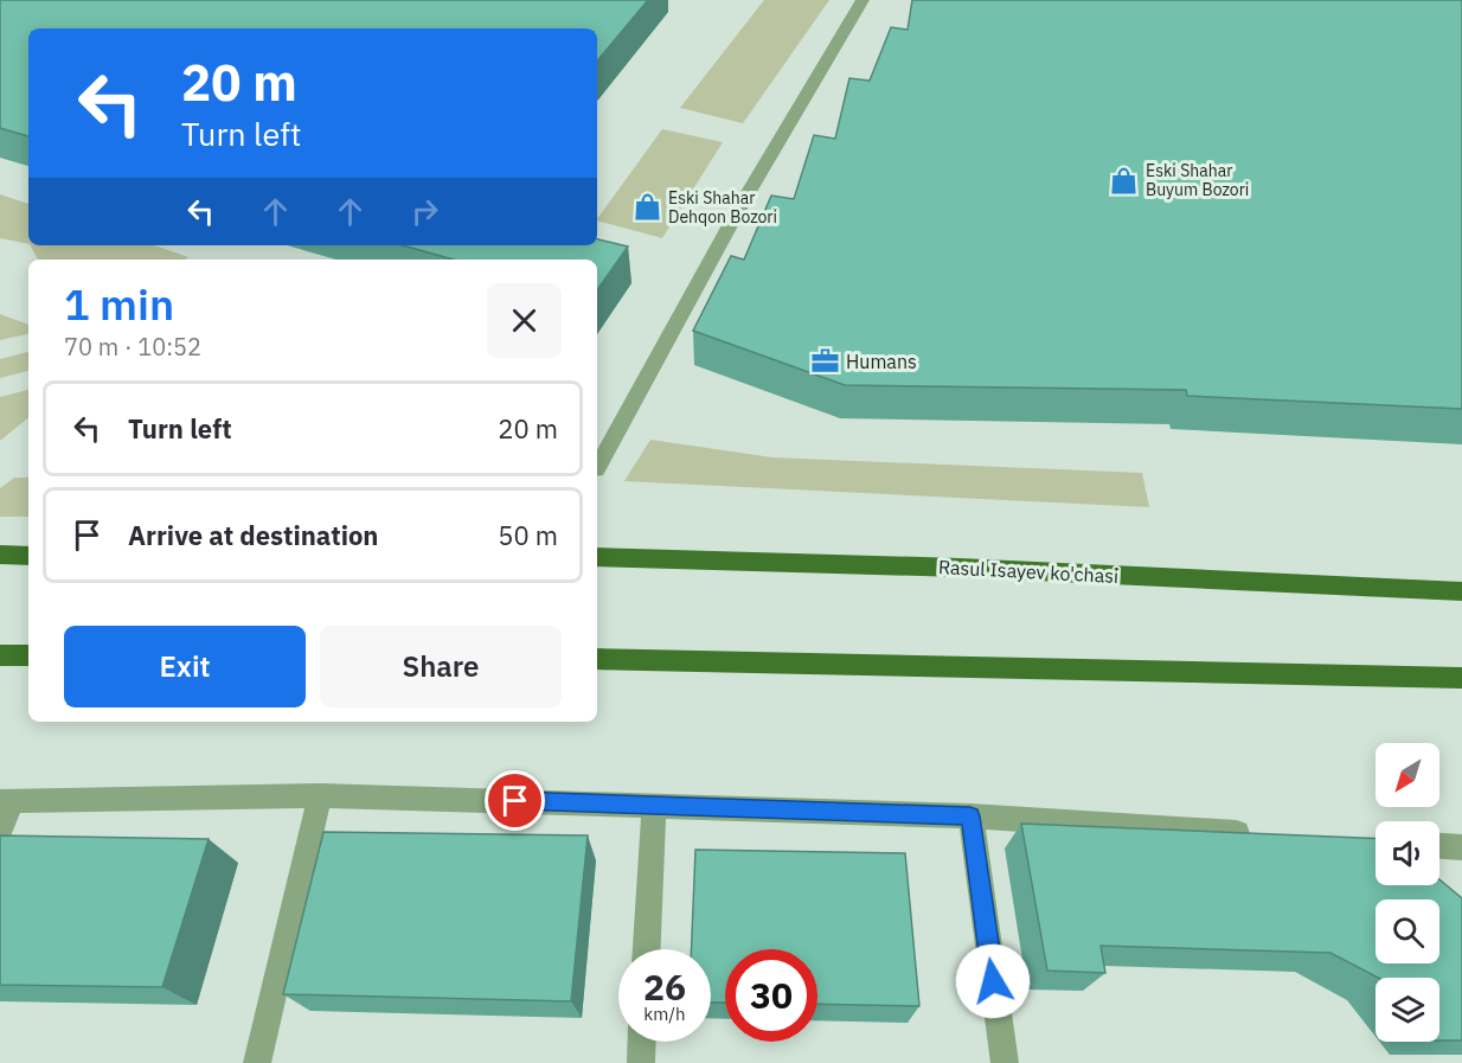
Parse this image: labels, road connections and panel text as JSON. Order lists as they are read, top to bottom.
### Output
{
  "streets": {
    "main road": ["Rasul Isayev ko'chasi"]
  },
  "places": {
    "shop": ["Eski Shahar Buyum Bozori", "Eski Shahar Dehqon Bozori"],
    "office": ["Humans"]
  },
  "north": "bottom left",
  "page": {
    "turn": ["20 m", "Turn left"],
    "heading": ["1 min", "70 m · 10:52"],
    "list": [
      {
        "name": "Turn left",
        "value": "20 m"
      },
      {
        "name": "Arrive at destination",
        "value": "50 m"
      }
    ],
    "buttons": ["Exit", "Share"],
    "speed": "26 km/h",
    "limit": "30"
  }
}
